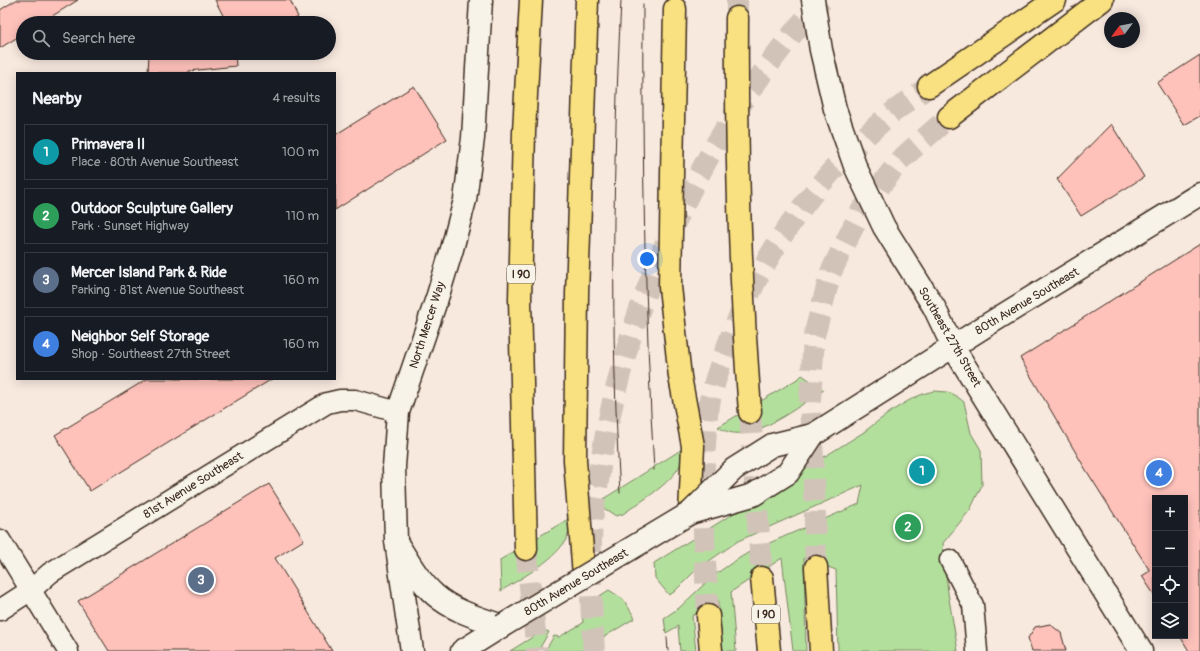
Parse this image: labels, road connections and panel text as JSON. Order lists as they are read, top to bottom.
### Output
{
  "streets": {
    "highway": ["I 90"],
    "street": [
      "80th Avenue Southeast",
      "North Mercer Way",
      "Southeast 27th Street",
      "81st Avenue Southeast"
    ]
  },
  "crossings": [
    ["80th Avenue Southeast", "Southeast 27th Street"],
    ["North Mercer Way", "81st Avenue Southeast"]
  ],
  "north": "bottom left",
  "page": {
    "search": "Search here",
    "heading": ["Nearby", "4 results"],
    "list": [
      {
        "mark": "1",
        "name": "Primavera II",
        "note": "Place · 80th Avenue Southeast",
        "value": "100 m"
      },
      {
        "mark": "2",
        "name": "Outdoor Sculpture Gallery",
        "note": "Park · Sunset Highway",
        "value": "110 m"
      },
      {
        "mark": "3",
        "name": "Mercer Island Park & Ride",
        "note": "Parking · 81st Avenue Southeast",
        "value": "160 m"
      },
      {
        "mark": "4",
        "name": "Neighbor Self Storage",
        "note": "Shop · Southeast 27th Street",
        "value": "160 m"
      }
    ],
    "pins": [
      "1",
      "4",
      "2",
      "3"
    ],
    "map_buttons": ["+", "−"]
  }
}
